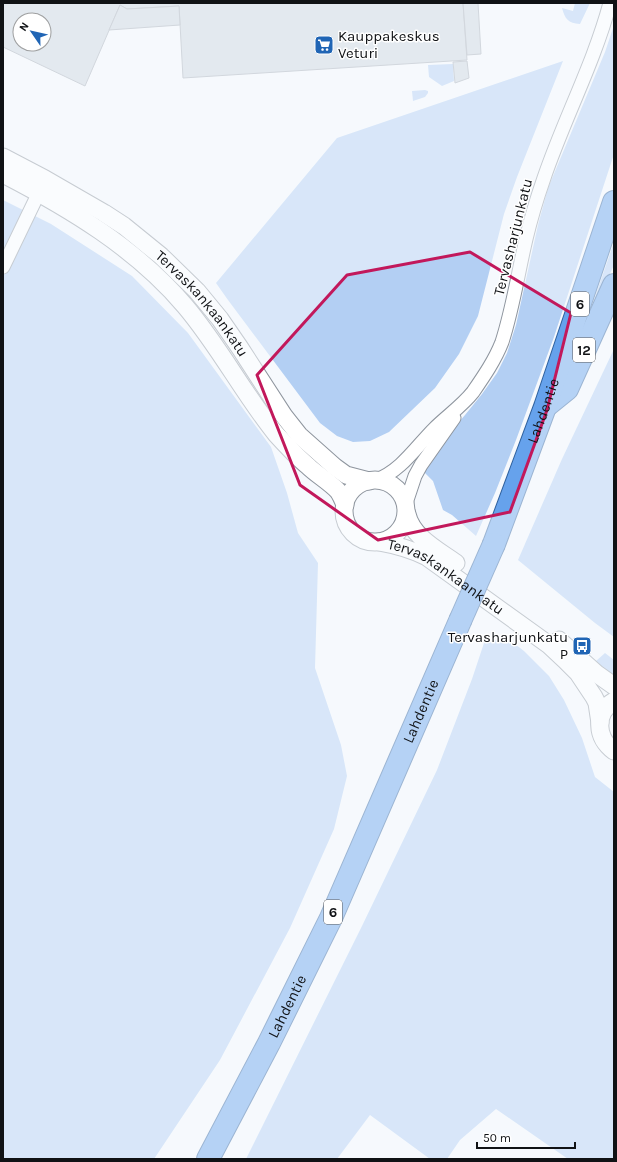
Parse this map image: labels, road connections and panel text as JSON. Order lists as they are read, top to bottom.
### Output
{
  "streets": {
    "highway": ["6", "12", "Lahdentie"],
    "street": ["Tervasharjunkatu", "Tervaskankaankatu"]
  },
  "crossings": [
    ["Tervasharjunkatu", "Tervaskankaankatu"],
    ["12", "Lahdentie"]
  ],
  "places": {
    "supermarket": ["Kauppakeskus Veturi"],
    "bus stop": ["Tervasharjunkatu P"]
  },
  "scale_bar": "50 m",
  "north": "top left"
}
